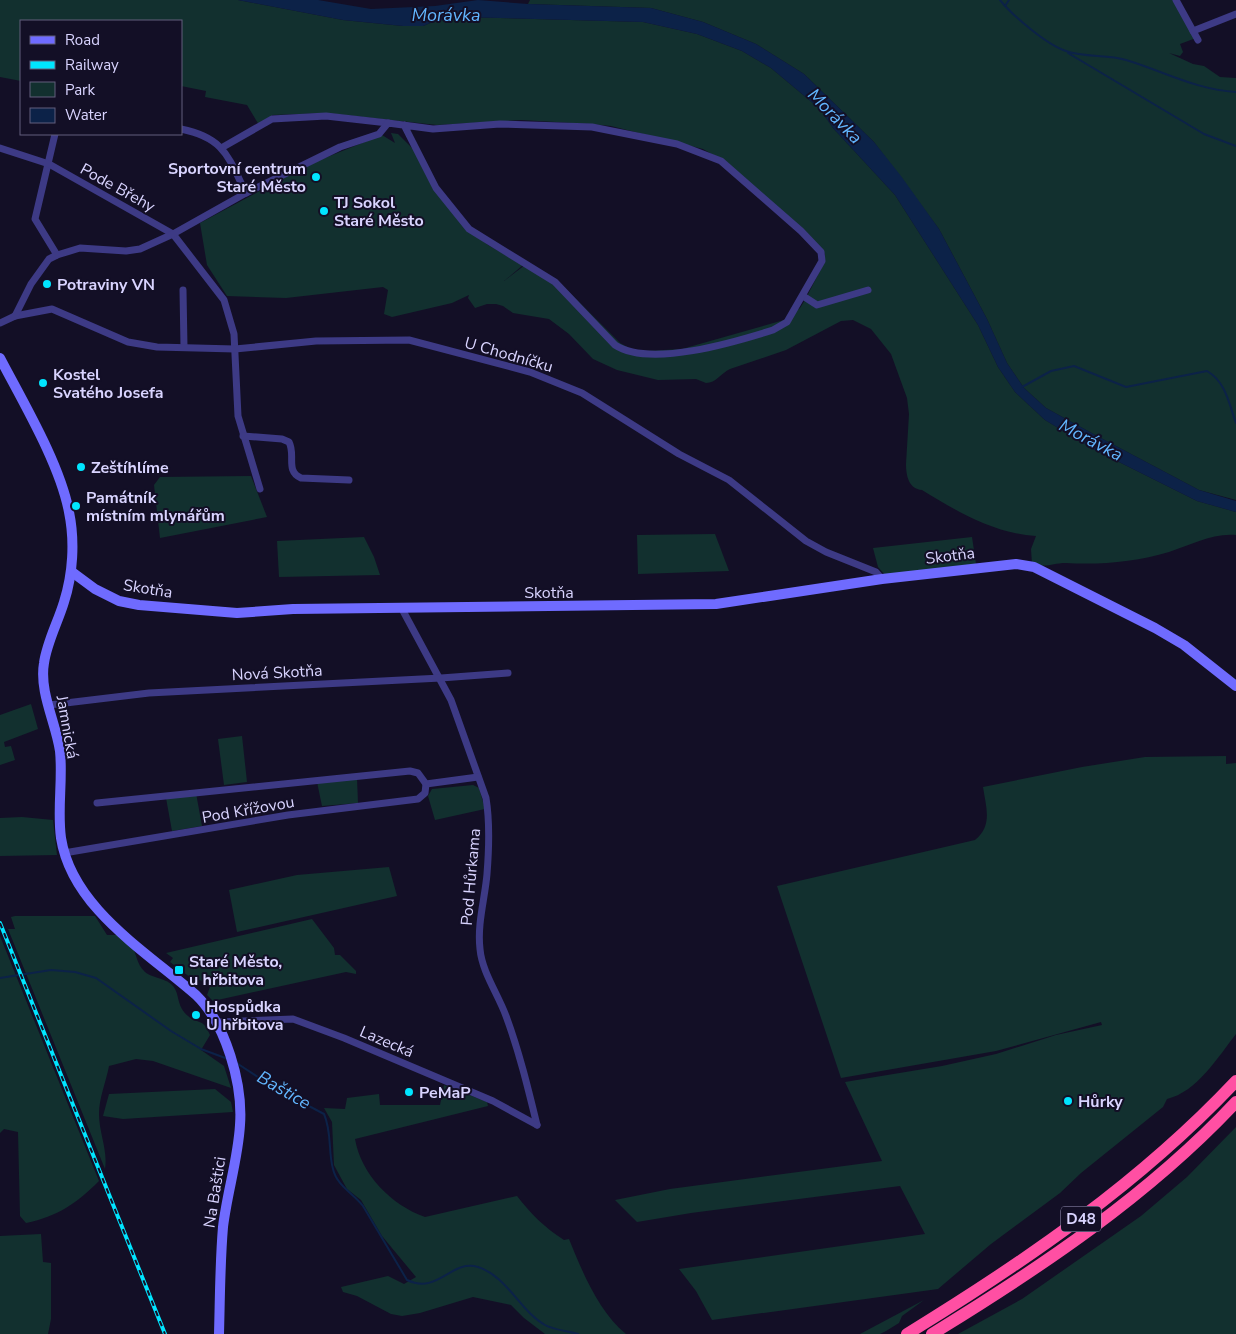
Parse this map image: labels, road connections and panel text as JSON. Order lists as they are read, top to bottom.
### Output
{
  "streets": {
    "highway": ["D48"],
    "street": [
      "Pode Břehy",
      "U Chodníčku",
      "Skotňa",
      "Nová Skotňa",
      "Jamnická",
      "Pod Křížovou",
      "Pod Hůrkama",
      "Lazecká",
      "Na Baštici"
    ]
  },
  "crossings": [
    ["U Chodníčku", "Skotňa"],
    ["Skotňa", "Jamnická"],
    ["Skotňa", "Pod Hůrkama"],
    ["Nová Skotňa", "Jamnická"],
    ["Nová Skotňa", "Pod Hůrkama"],
    ["Jamnická", "Pod Křížovou"],
    ["Jamnická", "Lazecká"],
    ["Jamnická", "Na Baštici"],
    ["Pod Hůrkama", "Lazecká"]
  ],
  "water": ["Morávka", "Baštice"],
  "places": {
    "other": [
      "Sportovní centrum Staré Město",
      "TJ Sokol Staré Město",
      "Potraviny VN",
      "Kostel Svatého Josefa",
      "Zeštíhlíme",
      "Památník místním mlynářům",
      "Hospůdka U hřbitova",
      "PeMaP",
      "Hůrky"
    ],
    "transit": ["Staré Město, u hřbitova"]
  },
  "legend": [
    "Road",
    "Railway",
    "Park",
    "Water"
  ]
}
